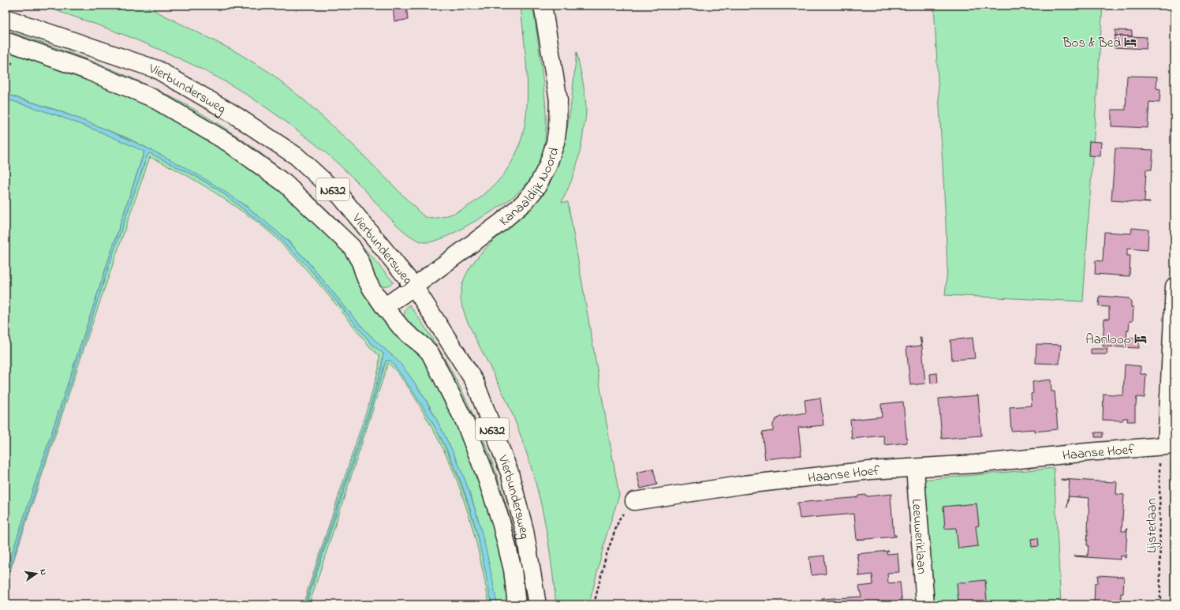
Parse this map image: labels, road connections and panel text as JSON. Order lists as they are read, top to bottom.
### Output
{
  "streets": {
    "street": [
      "Vierbundersweg",
      "Kanaaldijk Noord",
      "N632",
      "Haanse Hoef",
      "Leeuweriklaan"
    ],
    "path": ["Lijsterlaan"]
  },
  "crossings": [
    ["Vierbundersweg", "Kanaaldijk Noord"],
    ["Haanse Hoef", "Lijsterlaan"],
    ["Haanse Hoef", "Leeuweriklaan"]
  ],
  "places": {
    "hotel": ["Bos & Bed", "Aanloop"]
  },
  "north": "right"
}
